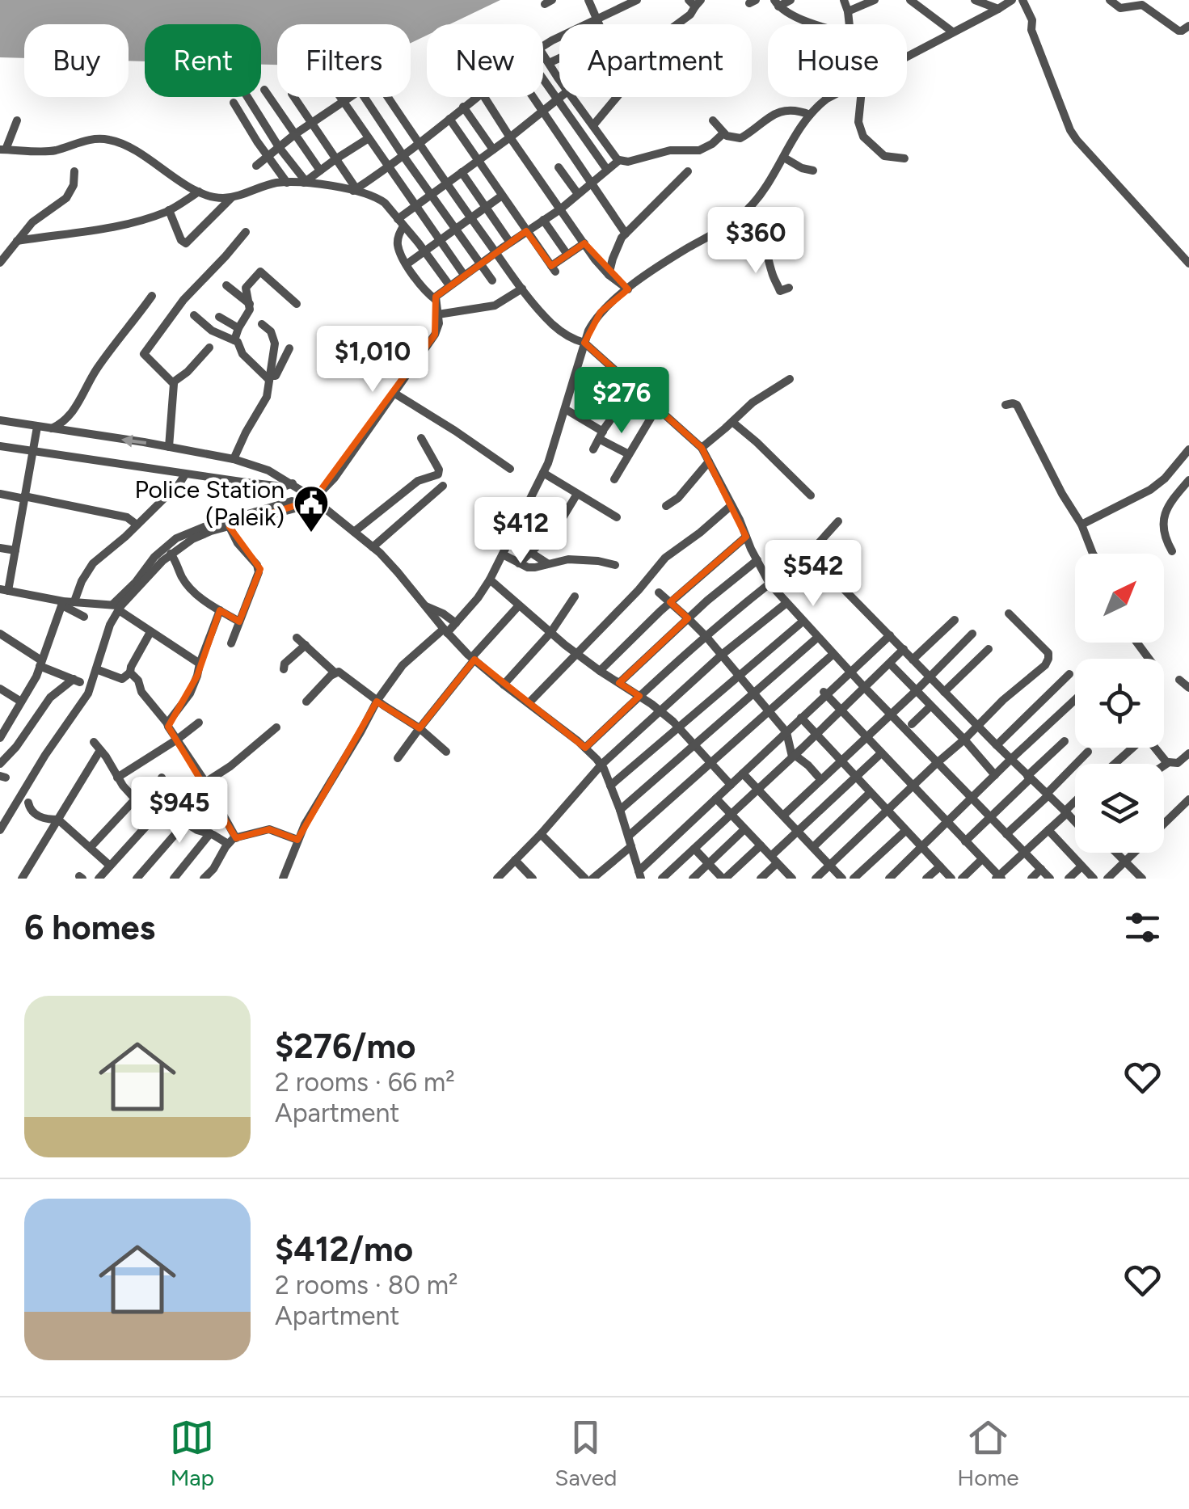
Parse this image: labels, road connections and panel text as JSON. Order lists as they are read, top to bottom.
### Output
{
  "places": {
    "public building": ["Police Station (Paleik)"]
  },
  "north": "top right",
  "page": {
    "chip": [
      "Buy",
      "Rent",
      "Filters",
      "New",
      "Apartment",
      "House"
    ],
    "price": [
      "$360",
      "$1,010",
      "$276",
      "$412",
      "$542",
      "$945"
    ],
    "heading": "6 homes",
    "list": [
      {
        "name": "$276/mo",
        "note": "2 rooms · 66 m² · Apartment"
      },
      {
        "name": "$412/mo",
        "note": "2 rooms · 80 m² · Apartment"
      }
    ],
    "tabs": ["Map", "Saved", "Home"]
  }
}
